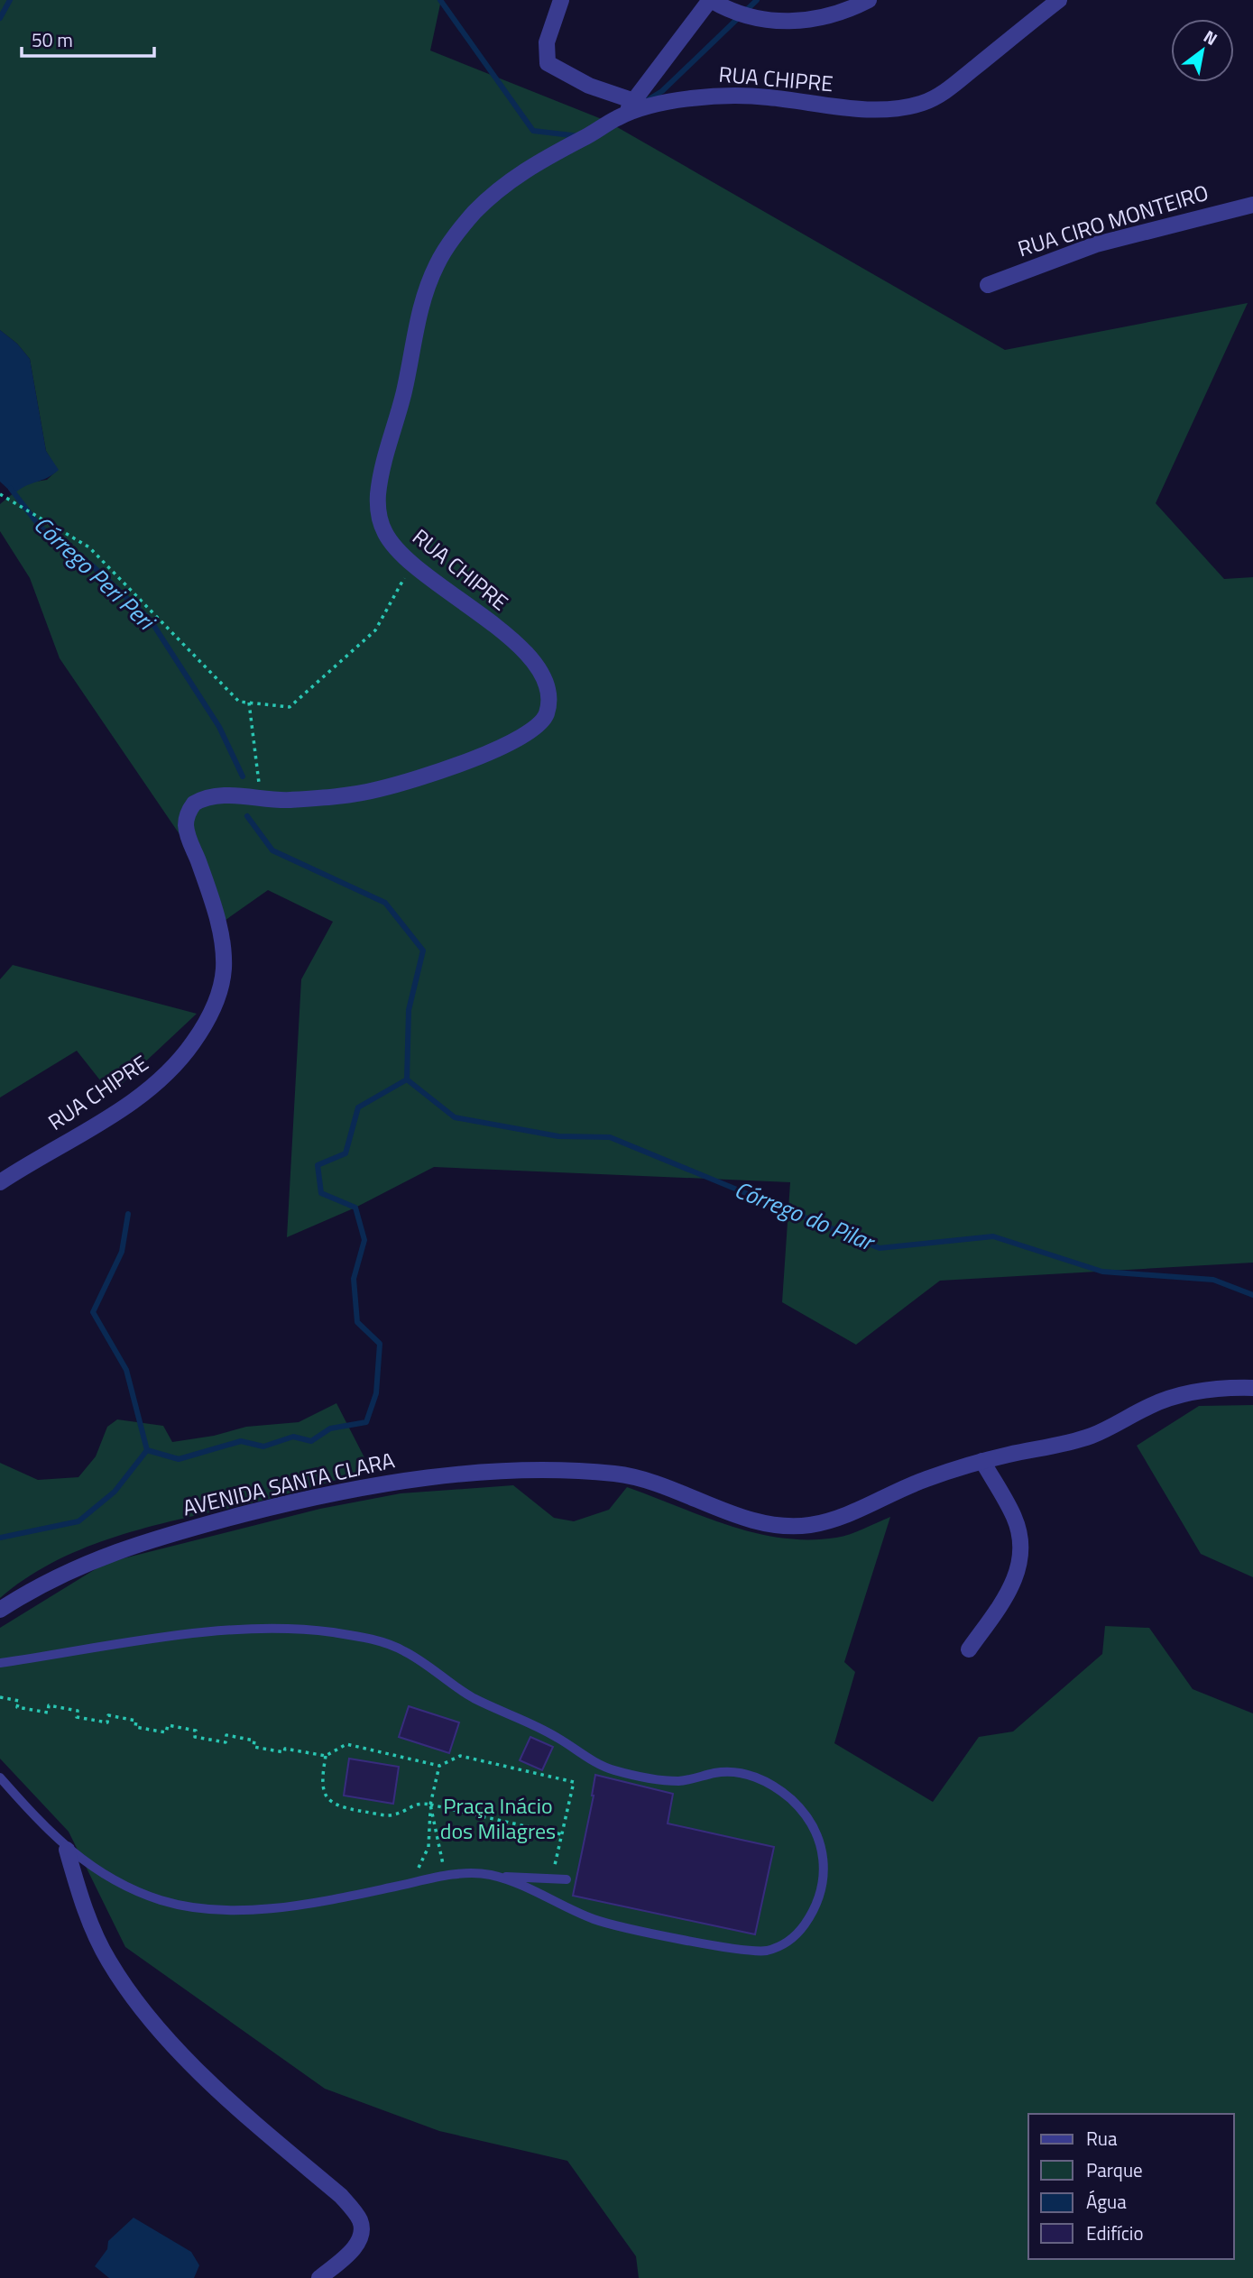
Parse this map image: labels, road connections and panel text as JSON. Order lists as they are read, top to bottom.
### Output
{
  "streets": {
    "street": ["RUA CHIPRE", "RUA CIRO MONTEIRO", "AVENIDA SANTA CLARA"]
  },
  "water": ["Córrego Peri Peri", "Córrego do Pilar"],
  "parks": ["Praça Inácio dos Milagres"],
  "legend": [
    "Rua",
    "Parque",
    "Água",
    "Edifício"
  ],
  "scale_bar": "50 m",
  "north": "top right"
}
